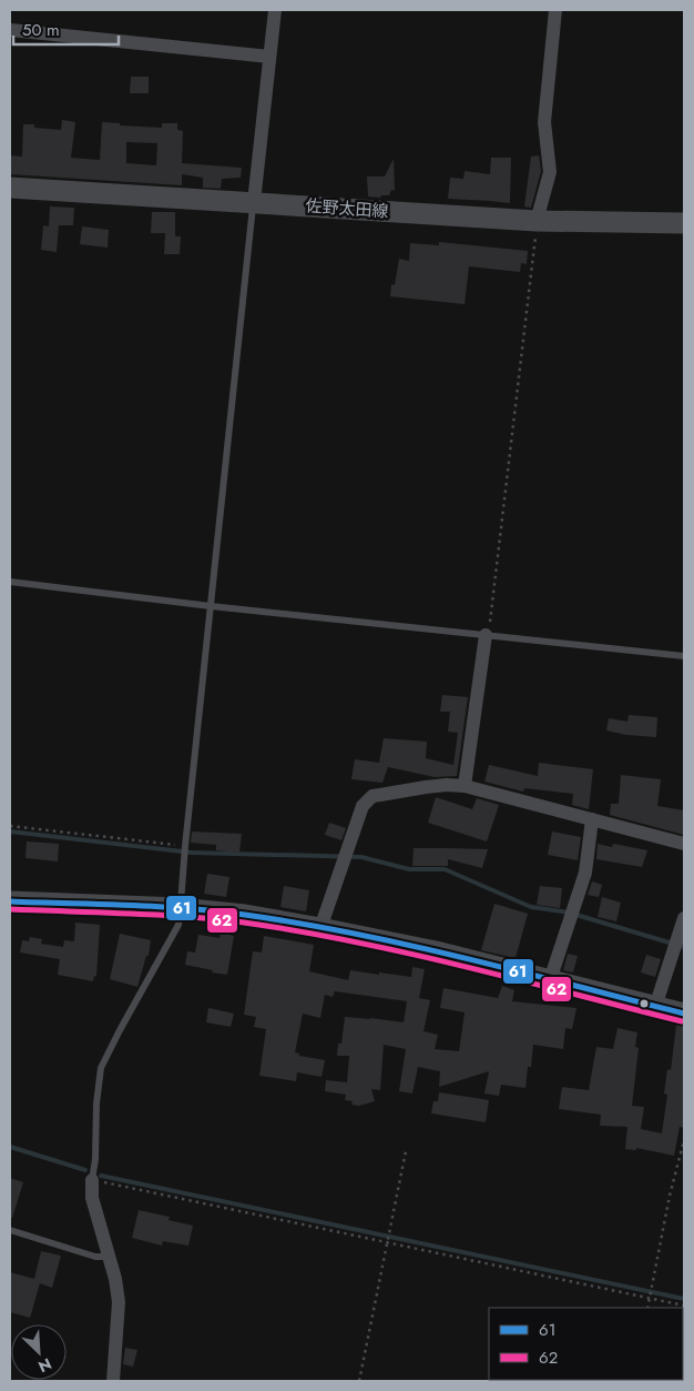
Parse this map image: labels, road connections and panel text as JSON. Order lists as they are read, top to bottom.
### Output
{
  "streets": {
    "street": ["佐野太田線"]
  },
  "lines": ["transit line 61", "transit line 62"],
  "legend": ["61", "62"],
  "scale_bar": "50 m",
  "north": "bottom right"
}
